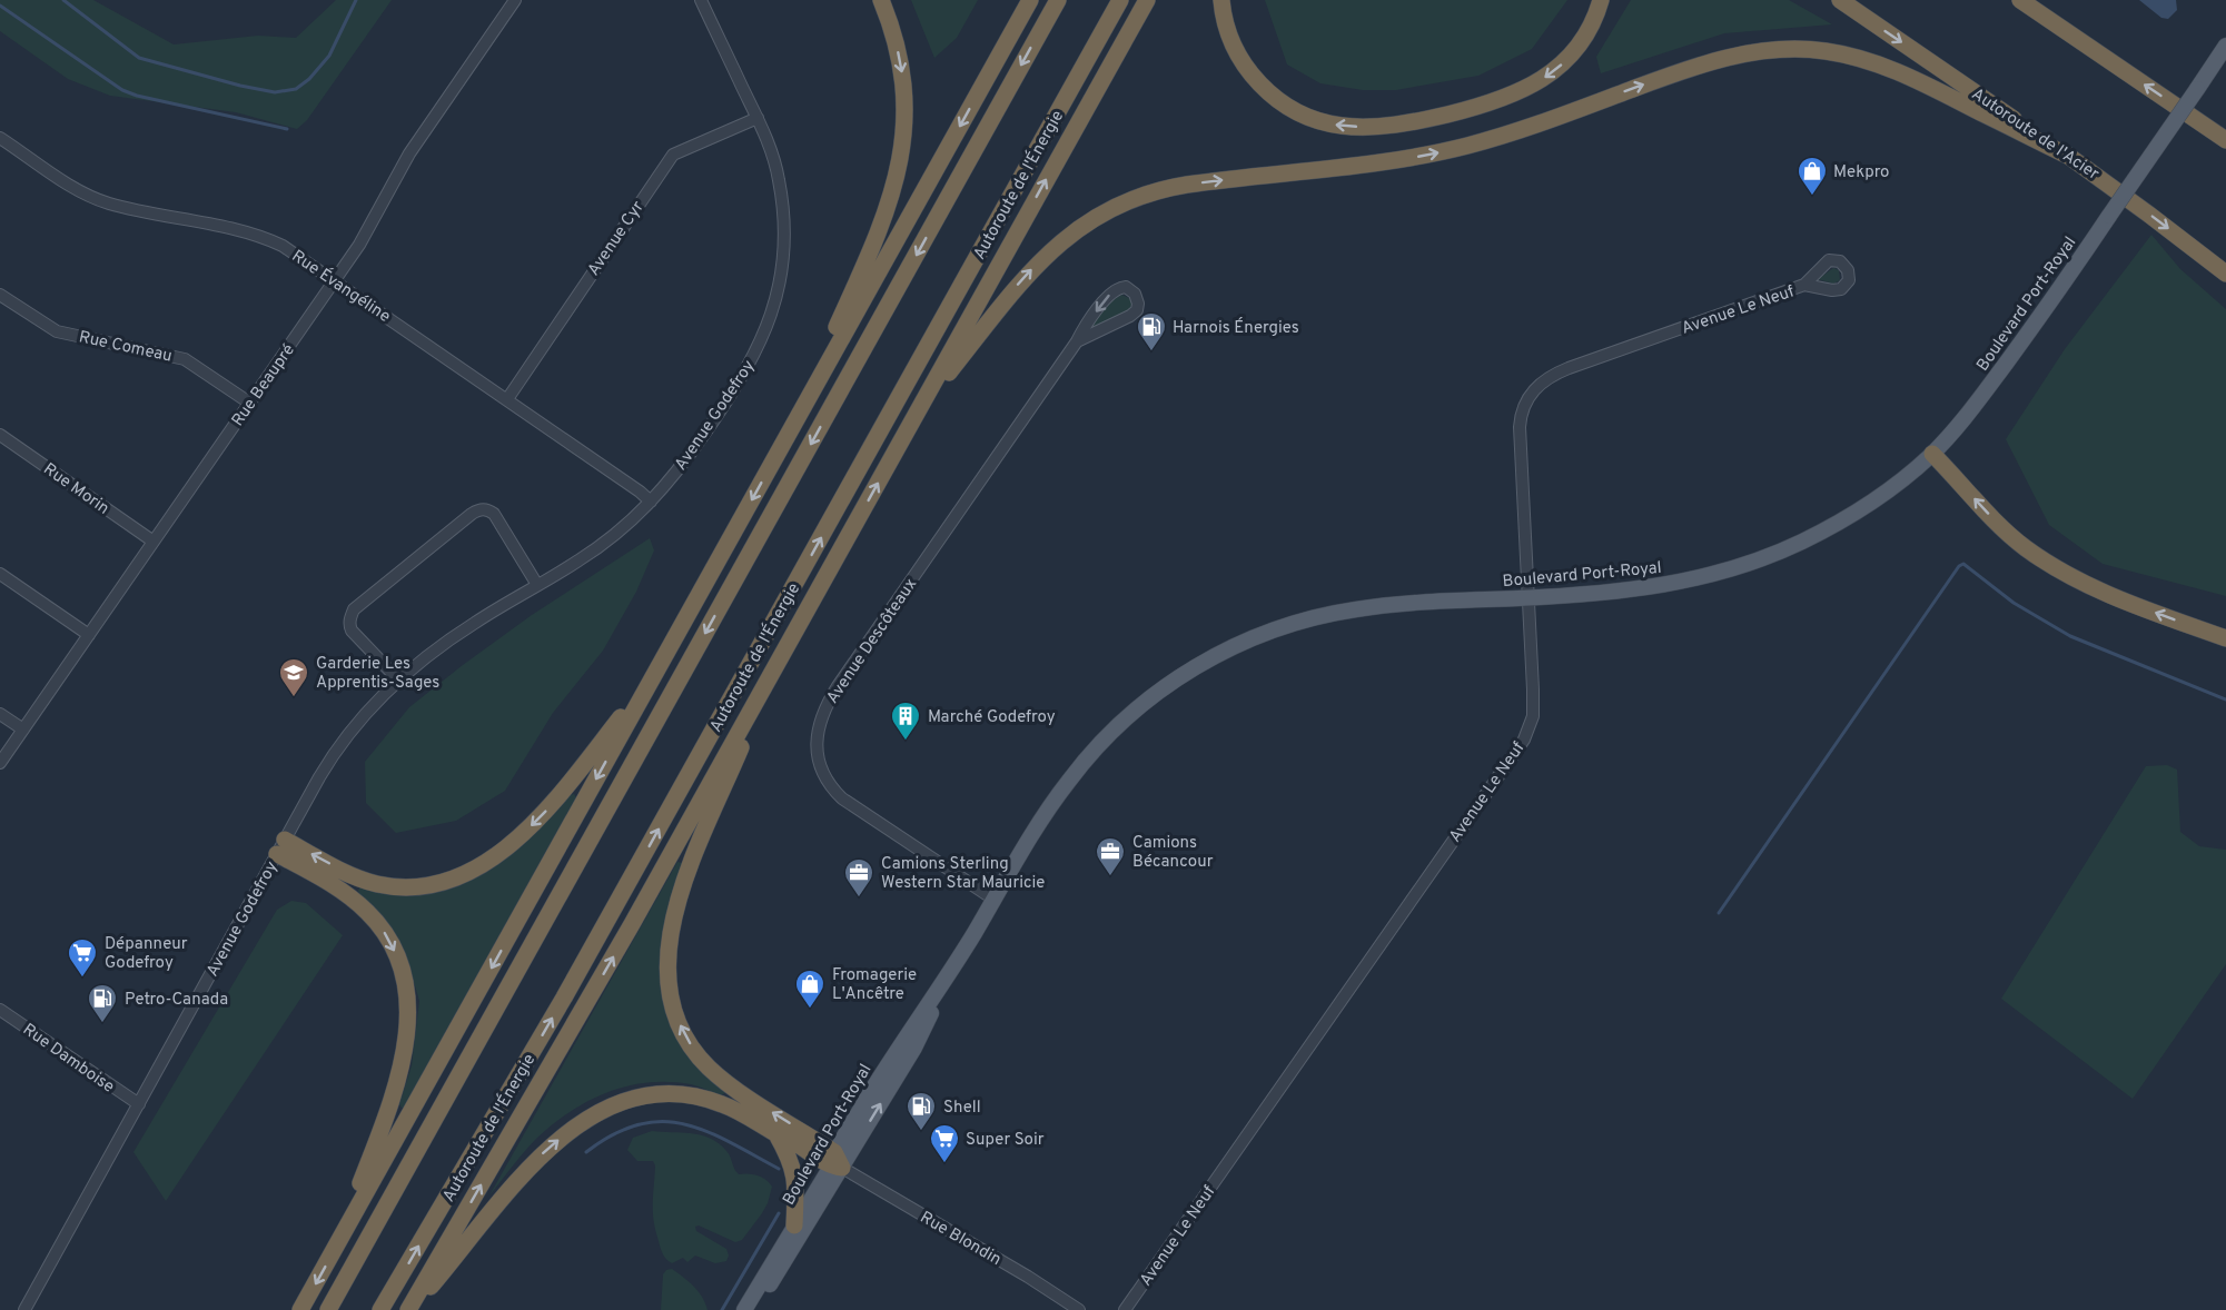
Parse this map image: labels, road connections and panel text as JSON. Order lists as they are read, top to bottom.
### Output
{
  "streets": {
    "highway": ["Autoroute de l'Acier", "Autoroute de l'Énergie"],
    "main road": ["Boulevard Port-Royal"],
    "street": [
      "Avenue Cyr",
      "Rue Évangéline",
      "Avenue Le Neuf",
      "Rue Comeau",
      "Rue Beaupré",
      "Avenue Godefroy",
      "Rue Morin",
      "Avenue Descôteaux",
      "Rue Damboise",
      "Rue Blondin"
    ]
  },
  "crossings": [
    ["Avenue Cyr", "Rue Évangéline"],
    ["Avenue Cyr", "Avenue Godefroy"],
    ["Rue Évangéline", "Rue Beaupré"],
    ["Rue Évangéline", "Avenue Godefroy"],
    ["Boulevard Port-Royal", "Avenue Le Neuf"],
    ["Boulevard Port-Royal", "Avenue Descôteaux"],
    ["Boulevard Port-Royal", "Rue Blondin"],
    ["Rue Comeau", "Rue Beaupré"],
    ["Rue Beaupré", "Rue Morin"],
    ["Avenue Godefroy", "Rue Damboise"]
  ],
  "places": {
    "shop": ["Mekpro", "Fromagerie L'Ancêtre"],
    "fuel station": ["Harnois Énergies", "Petro-Canada", "Shell"],
    "school or university": ["Garderie Les Apprentis-Sages"],
    "building": ["Marché Godefroy"],
    "office": ["Camions Bécancour", "Camions Sterling Western Star Mauricie"],
    "supermarket": ["Dépanneur Godefroy", "Super Soir"]
  }
}
